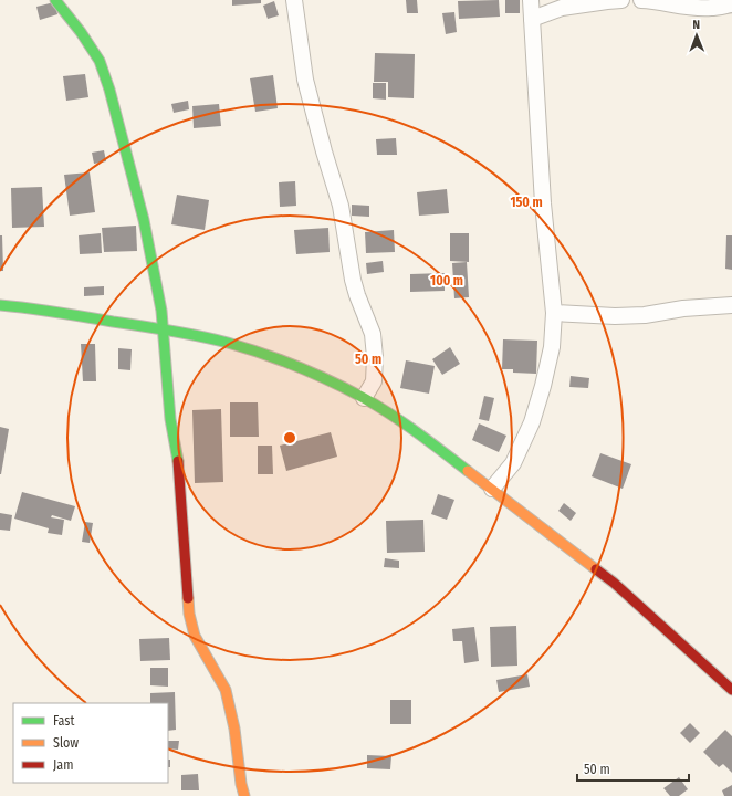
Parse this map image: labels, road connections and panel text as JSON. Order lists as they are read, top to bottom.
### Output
{
  "legend": ["Fast", "Slow", "Jam"],
  "scale_bar": "50 m",
  "north": "top",
  "rings": ["150 m", "100 m", "50 m"]
}
